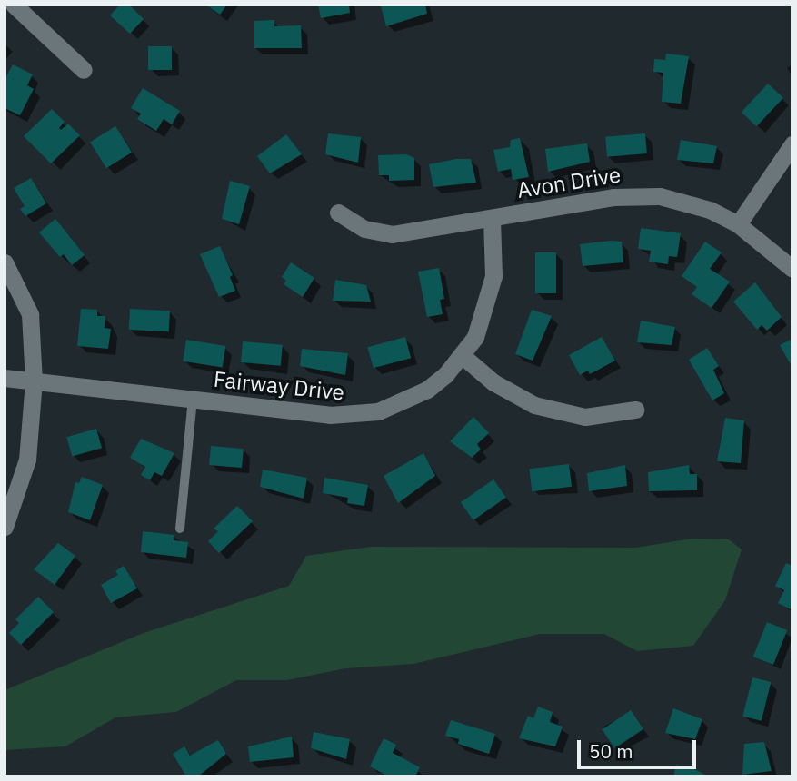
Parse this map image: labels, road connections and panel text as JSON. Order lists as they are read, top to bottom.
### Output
{
  "streets": {
    "street": ["Avon Drive", "Fairway Drive"]
  },
  "crossings": [
    ["Avon Drive", "Fairway Drive"]
  ],
  "scale_bar": "50 m"
}
